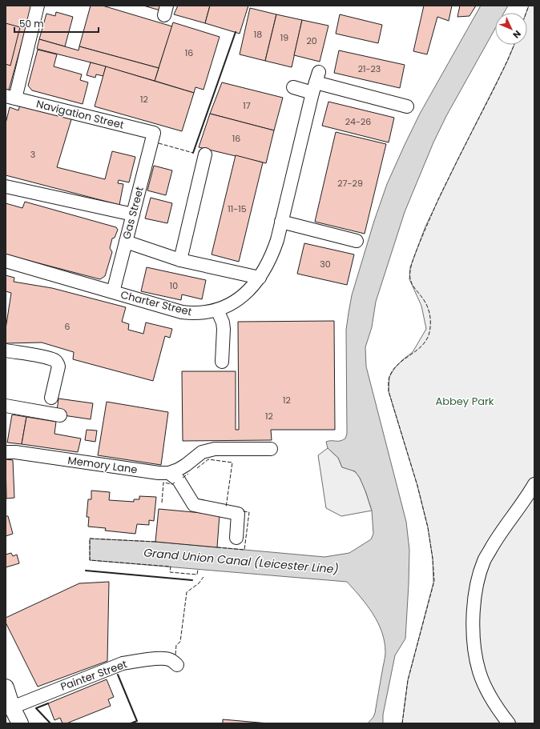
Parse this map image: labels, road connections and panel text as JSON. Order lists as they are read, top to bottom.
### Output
{
  "streets": {
    "street": [
      "Navigation Street",
      "Gas Street",
      "Charter Street",
      "Memory Lane",
      "Painter Street"
    ]
  },
  "crossings": [
    ["Navigation Street", "Gas Street"],
    ["Gas Street", "Charter Street"]
  ],
  "water": ["Grand Union Canal (Leicester Line)"],
  "parks": ["Abbey Park"],
  "house_numbers": [
    "18",
    "19",
    "20",
    "16",
    "21-23",
    "12",
    "17",
    "24-26",
    "16",
    "3",
    "27-29",
    "11-15",
    "30",
    "10",
    "6",
    "12",
    "12"
  ],
  "scale_bar": "50 m",
  "north": "bottom right"
}
